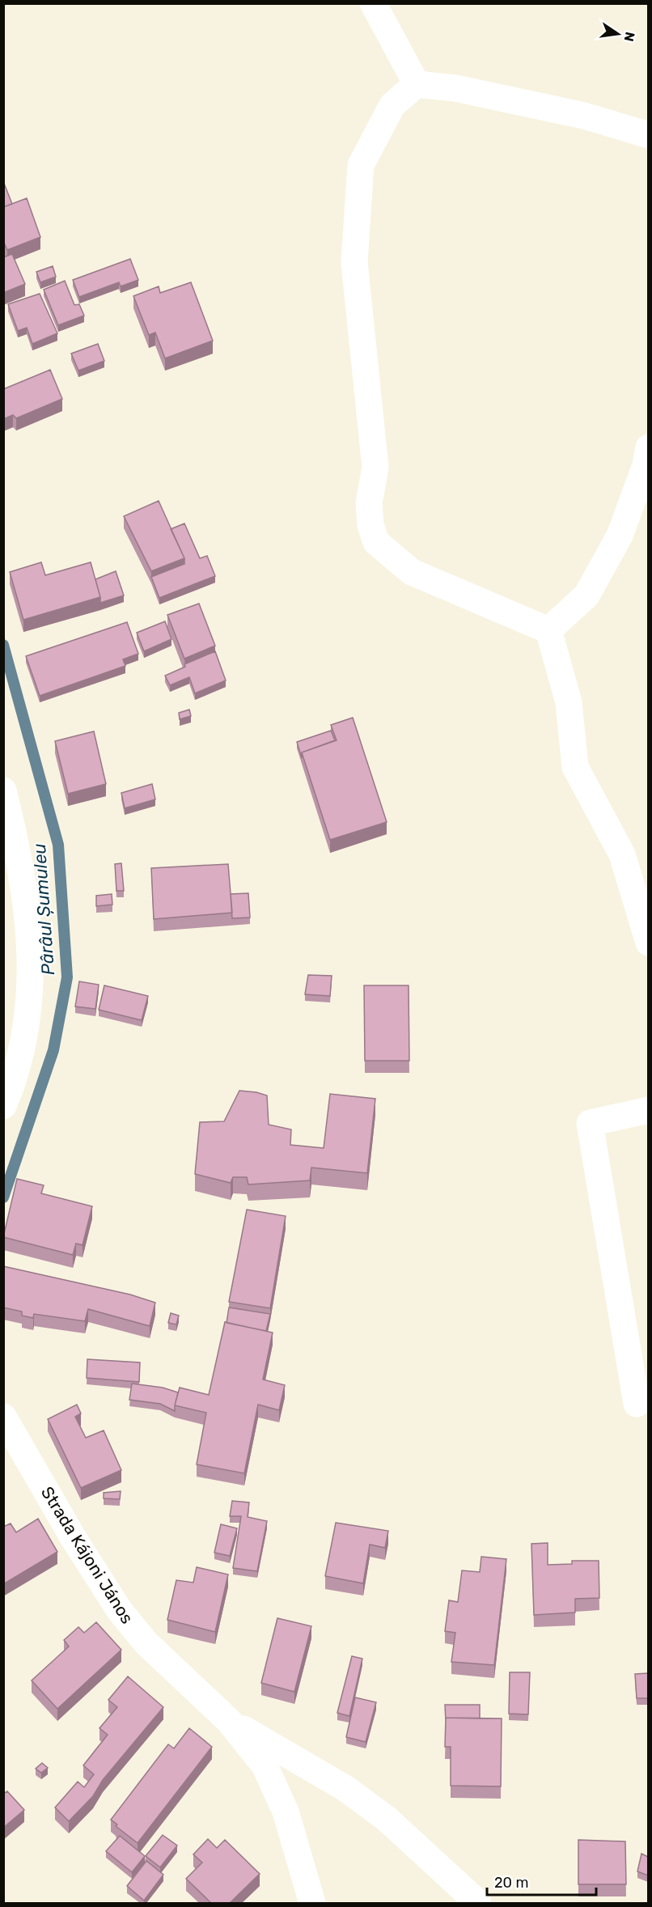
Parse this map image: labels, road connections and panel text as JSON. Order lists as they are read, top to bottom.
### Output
{
  "streets": {
    "street": ["Strada Kájoni János"]
  },
  "water": ["Pârâul Șumuleu"],
  "scale_bar": "20 m",
  "north": "right"
}
